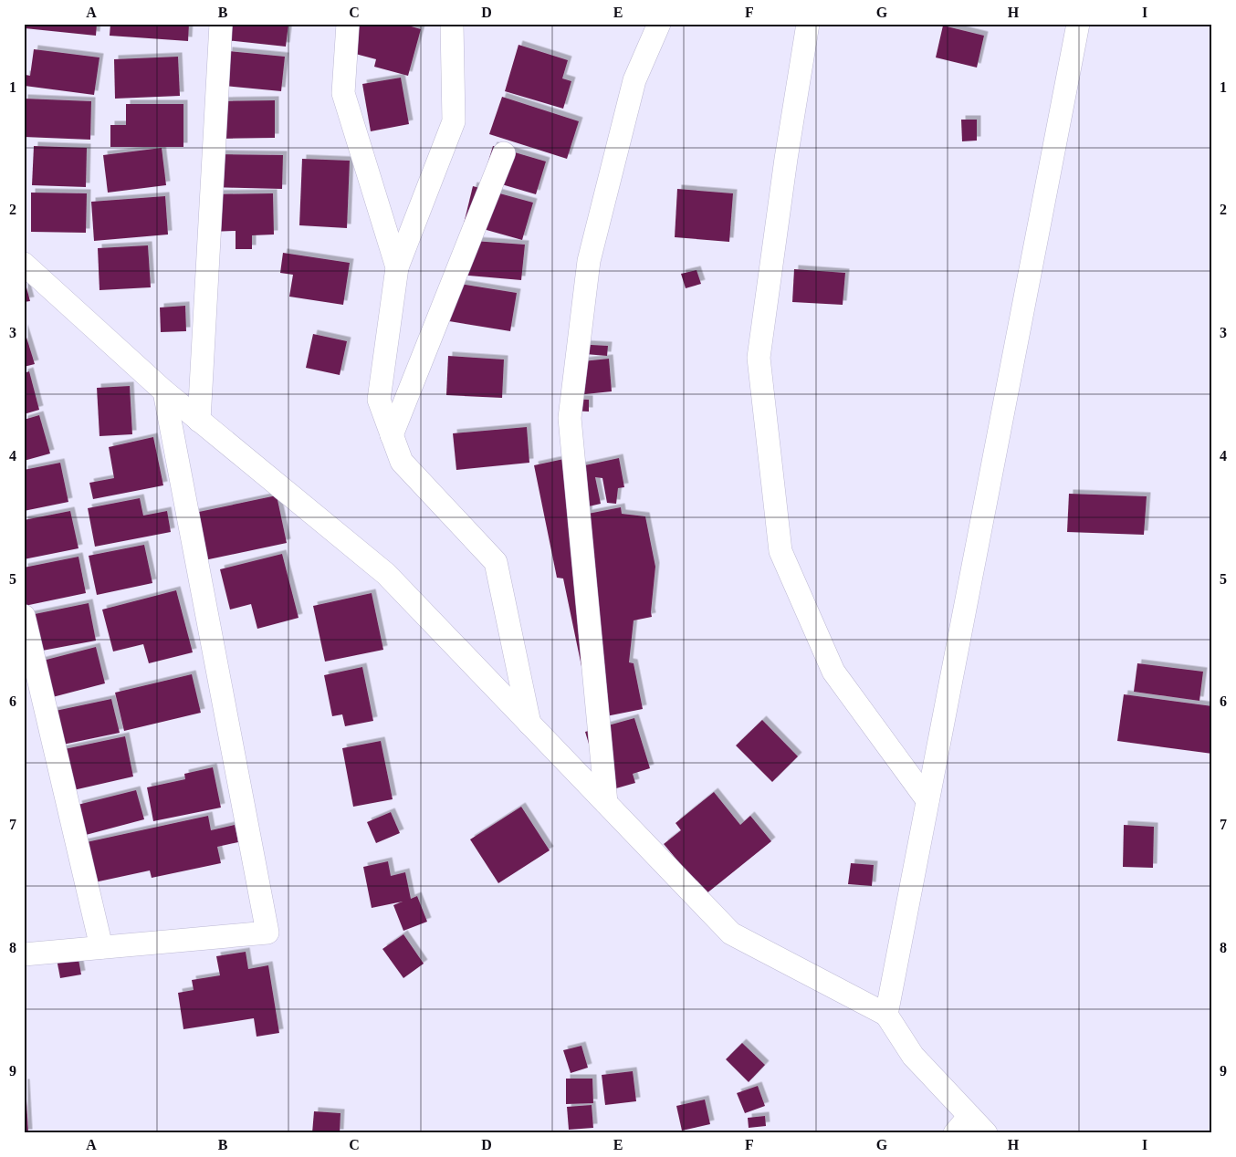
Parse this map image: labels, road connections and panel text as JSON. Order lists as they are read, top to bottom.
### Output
{
  "grid": {
    "columns": [
      "A",
      "B",
      "C",
      "D",
      "E",
      "F",
      "G",
      "H",
      "I"
    ],
    "rows": [
      "1",
      "2",
      "3",
      "4",
      "5",
      "6",
      "7",
      "8",
      "9"
    ]
  }
}
